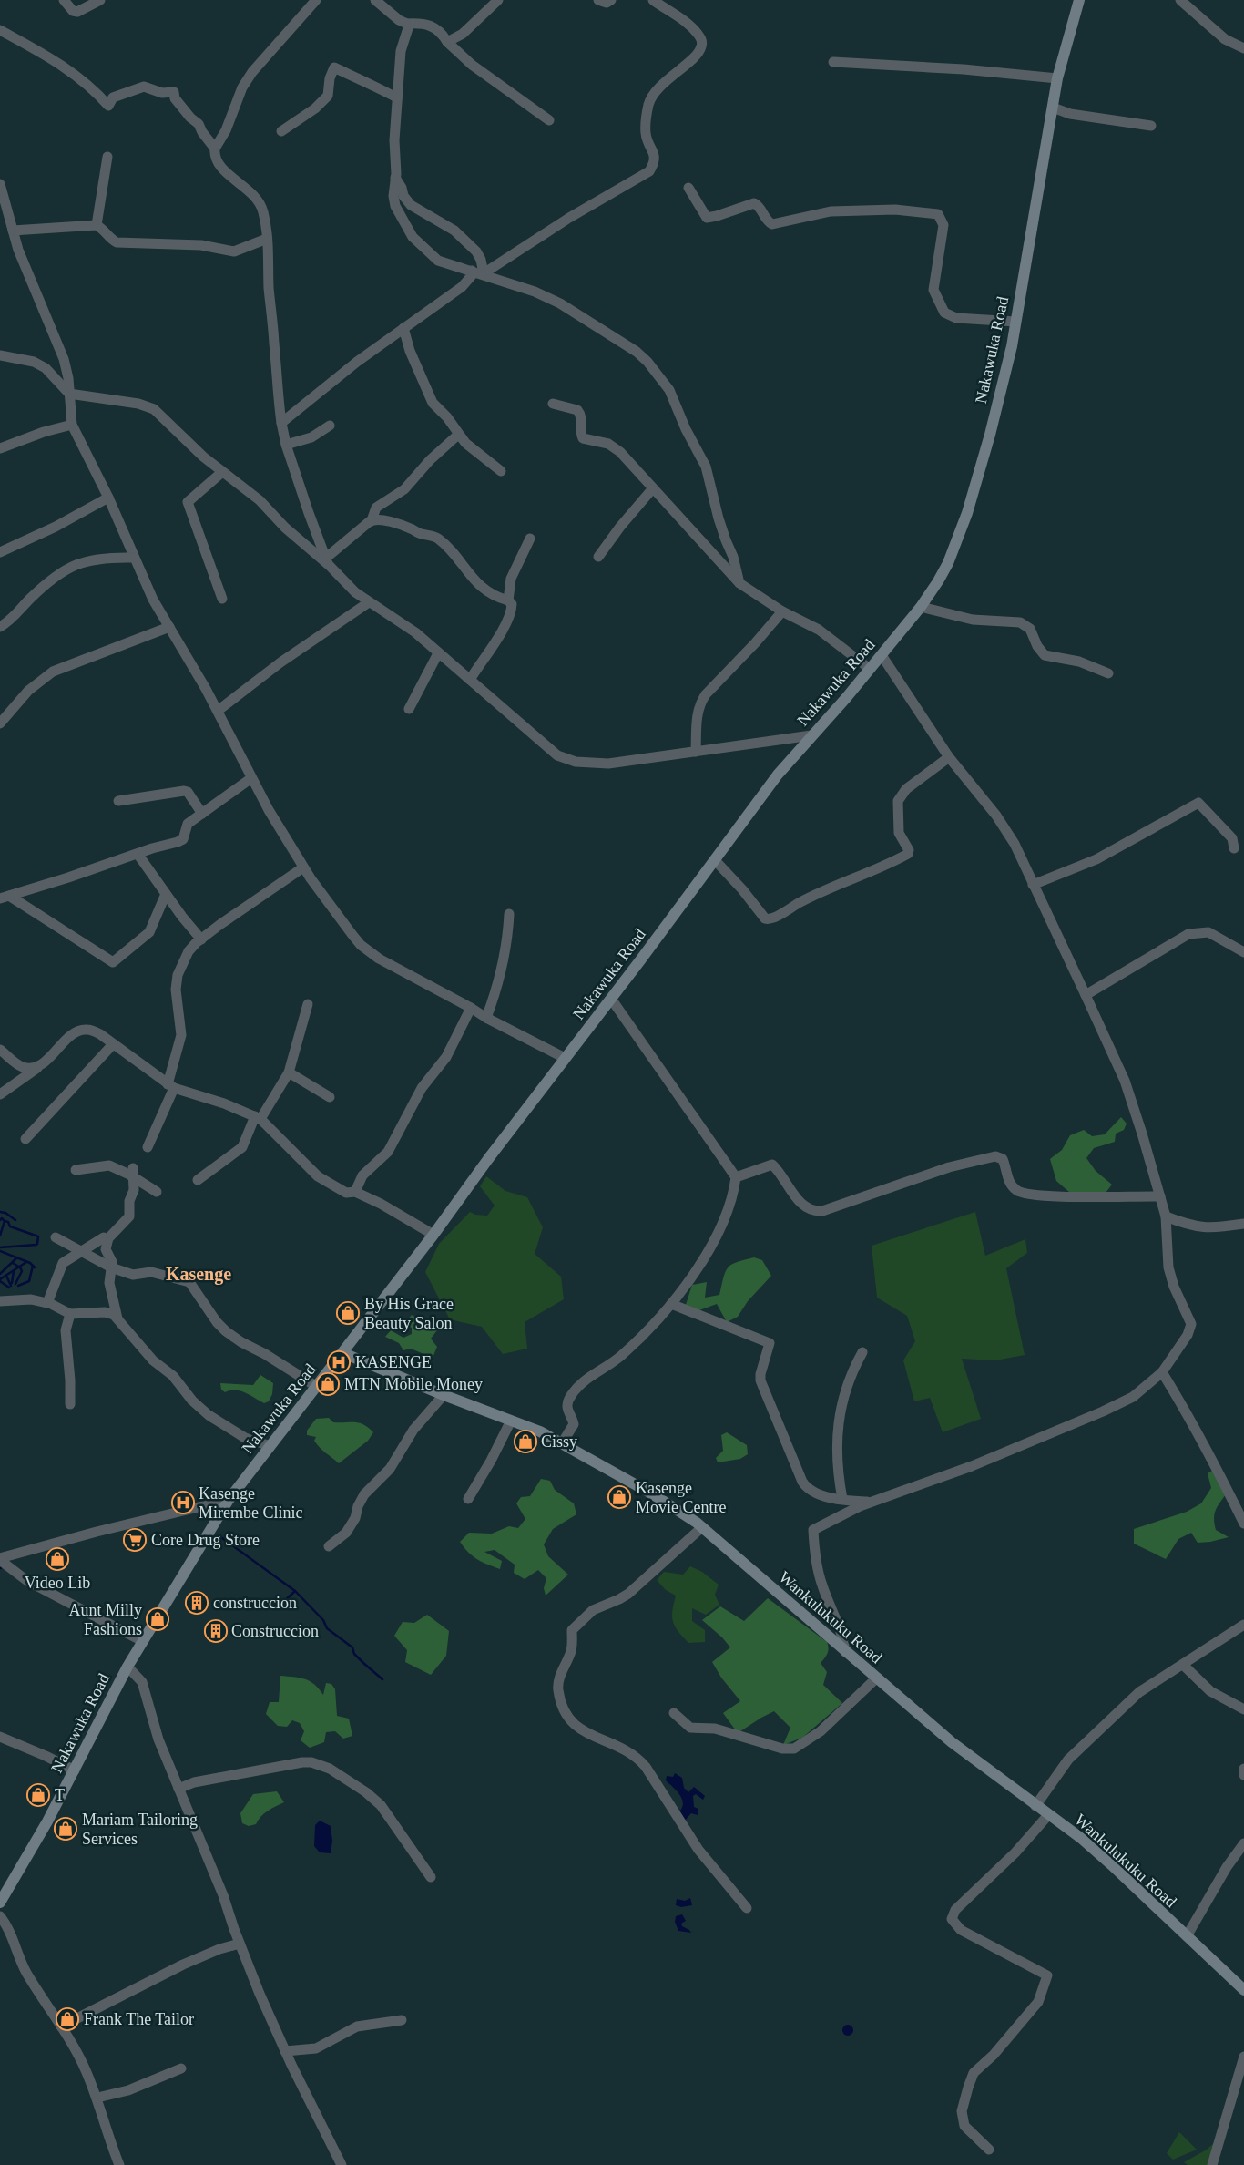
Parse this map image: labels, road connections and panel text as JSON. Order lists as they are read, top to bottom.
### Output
{
  "streets": {
    "main road": ["Nakawuka Road", "Wankulukuku Road"]
  },
  "crossings": [
    ["Nakawuka Road", "Wankulukuku Road"]
  ],
  "districts": ["Kasenge"],
  "places": {
    "shop": [
      "By His Grace Beauty Salon",
      "MTN Mobile Money",
      "Cissy",
      "Kasenge Movie Centre",
      "Video Lib",
      "Aunt Milly Fashions",
      "T",
      "Mariam Tailoring Services",
      "Frank The Tailor"
    ],
    "hospital": ["KASENGE", "Kasenge Mirembe Clinic"],
    "supermarket": ["Core Drug Store"],
    "building": ["construccion", "Construccion"]
  }
}
